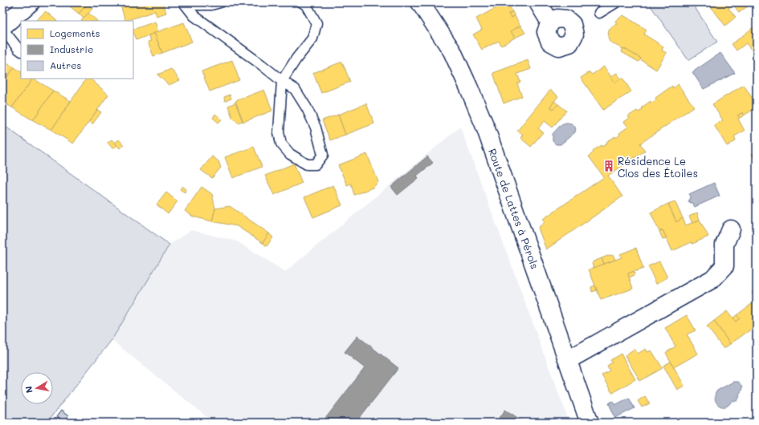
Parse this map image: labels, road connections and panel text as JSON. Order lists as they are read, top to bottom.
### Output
{
  "streets": {
    "street": ["Route de Lattes à Pérols"]
  },
  "places": {
    "building": ["Résidence Le Clos des Étoiles"]
  },
  "legend": ["Logements", "Industrie", "Autres"],
  "north": "left"
}
